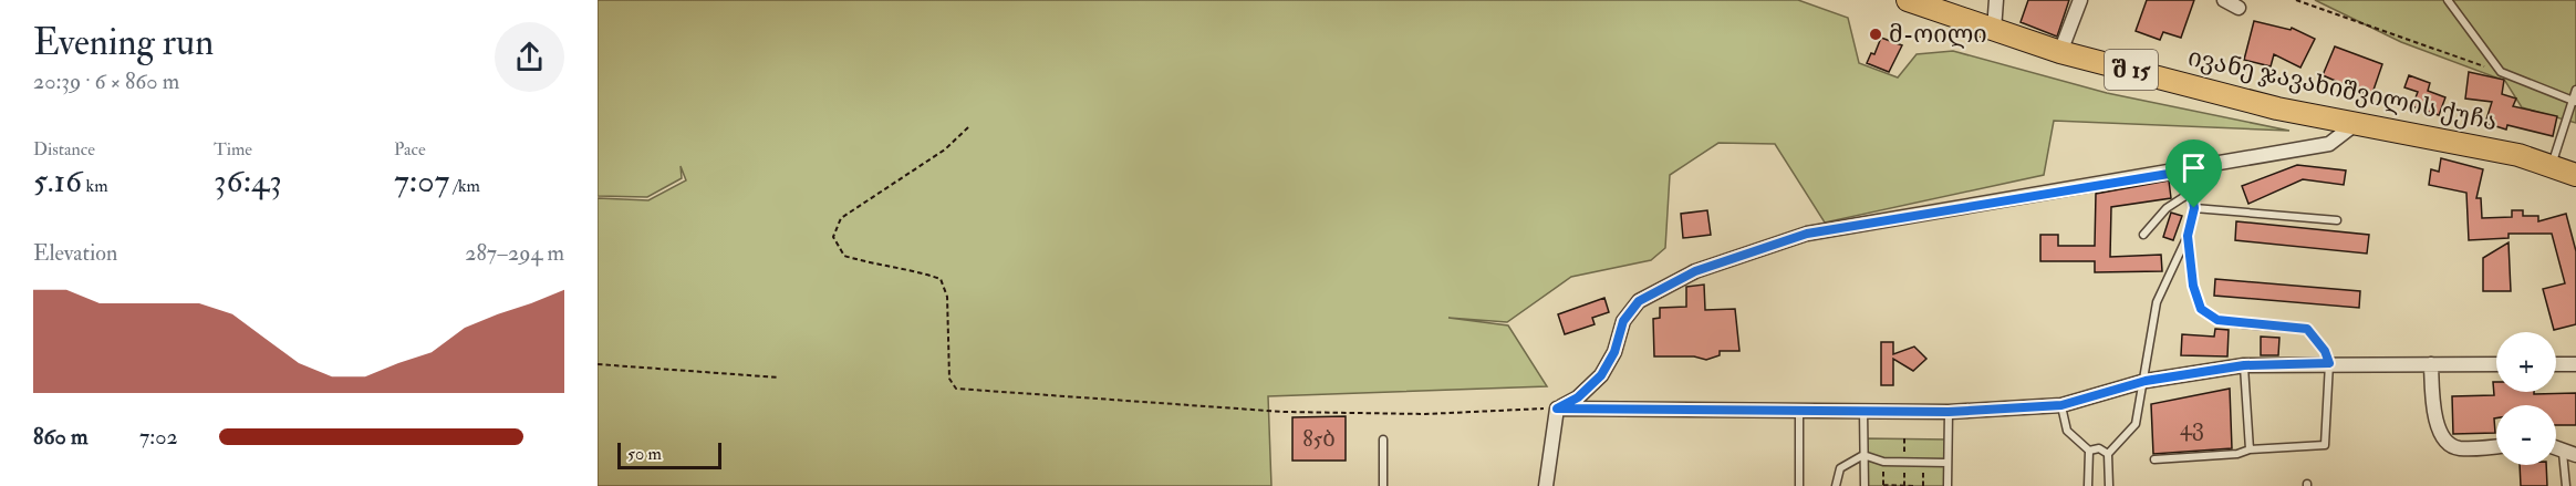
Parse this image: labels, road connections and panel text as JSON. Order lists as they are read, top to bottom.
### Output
{
  "streets": {
    "main road": ["შ 15", "ივანე ჯავახიშვილის ქუჩა"]
  },
  "places": ["მ-ოილი"],
  "house_numbers": ["4ვ", "85ბ"],
  "scale_bar": "50 m",
  "page": {
    "heading": ["Evening run", "20:39 · 6 × 860 m"],
    "stats": [
      ["Distance", "5.16 km"],
      ["Time", "36:43"],
      ["Pace", "7:07 /km"]
    ],
    "chart": ["Elevation", "287–294 m"],
    "map_buttons": ["+", "−"],
    "list": [
      {
        "name": "860 m",
        "note": "7:02"
      }
    ],
    "scale": "50 m"
  }
}
